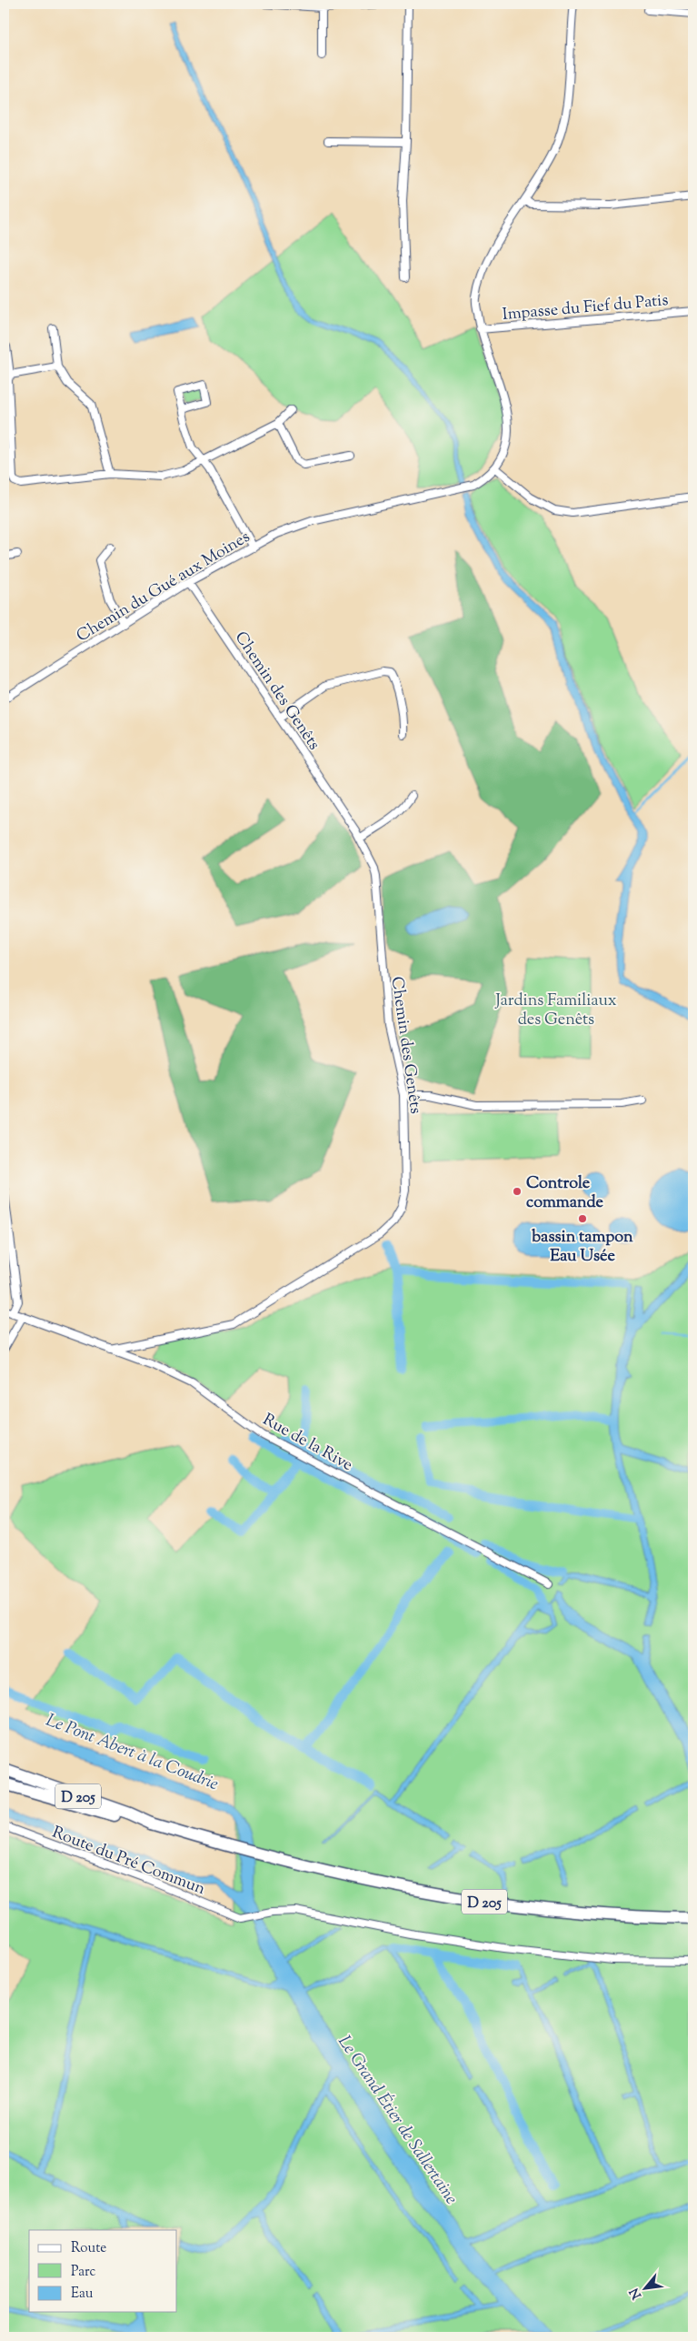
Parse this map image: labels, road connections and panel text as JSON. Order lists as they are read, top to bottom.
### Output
{
  "streets": {
    "main road": ["D 205"],
    "street": [
      "Impasse du Fief du Patis",
      "Chemin du Gué aux Moines",
      "Chemin des Genêts",
      "Rue de la Rive",
      "Route du Pré Commun"
    ]
  },
  "crossings": [
    ["Impasse du Fief du Patis", "Chemin du Gué aux Moines"],
    ["Chemin du Gué aux Moines", "Chemin des Genêts"],
    ["Chemin des Genêts", "Rue de la Rive"]
  ],
  "water": ["Le Pont Abert à la Coudrie", "Le Grand Étier de Sallertaine"],
  "parks": ["Jardins Familiaux des Genêts"],
  "places": ["Controle commande", "bassin tampon Eau Usée"],
  "legend": ["Route", "Parc", "Eau"],
  "north": "bottom left"
}
